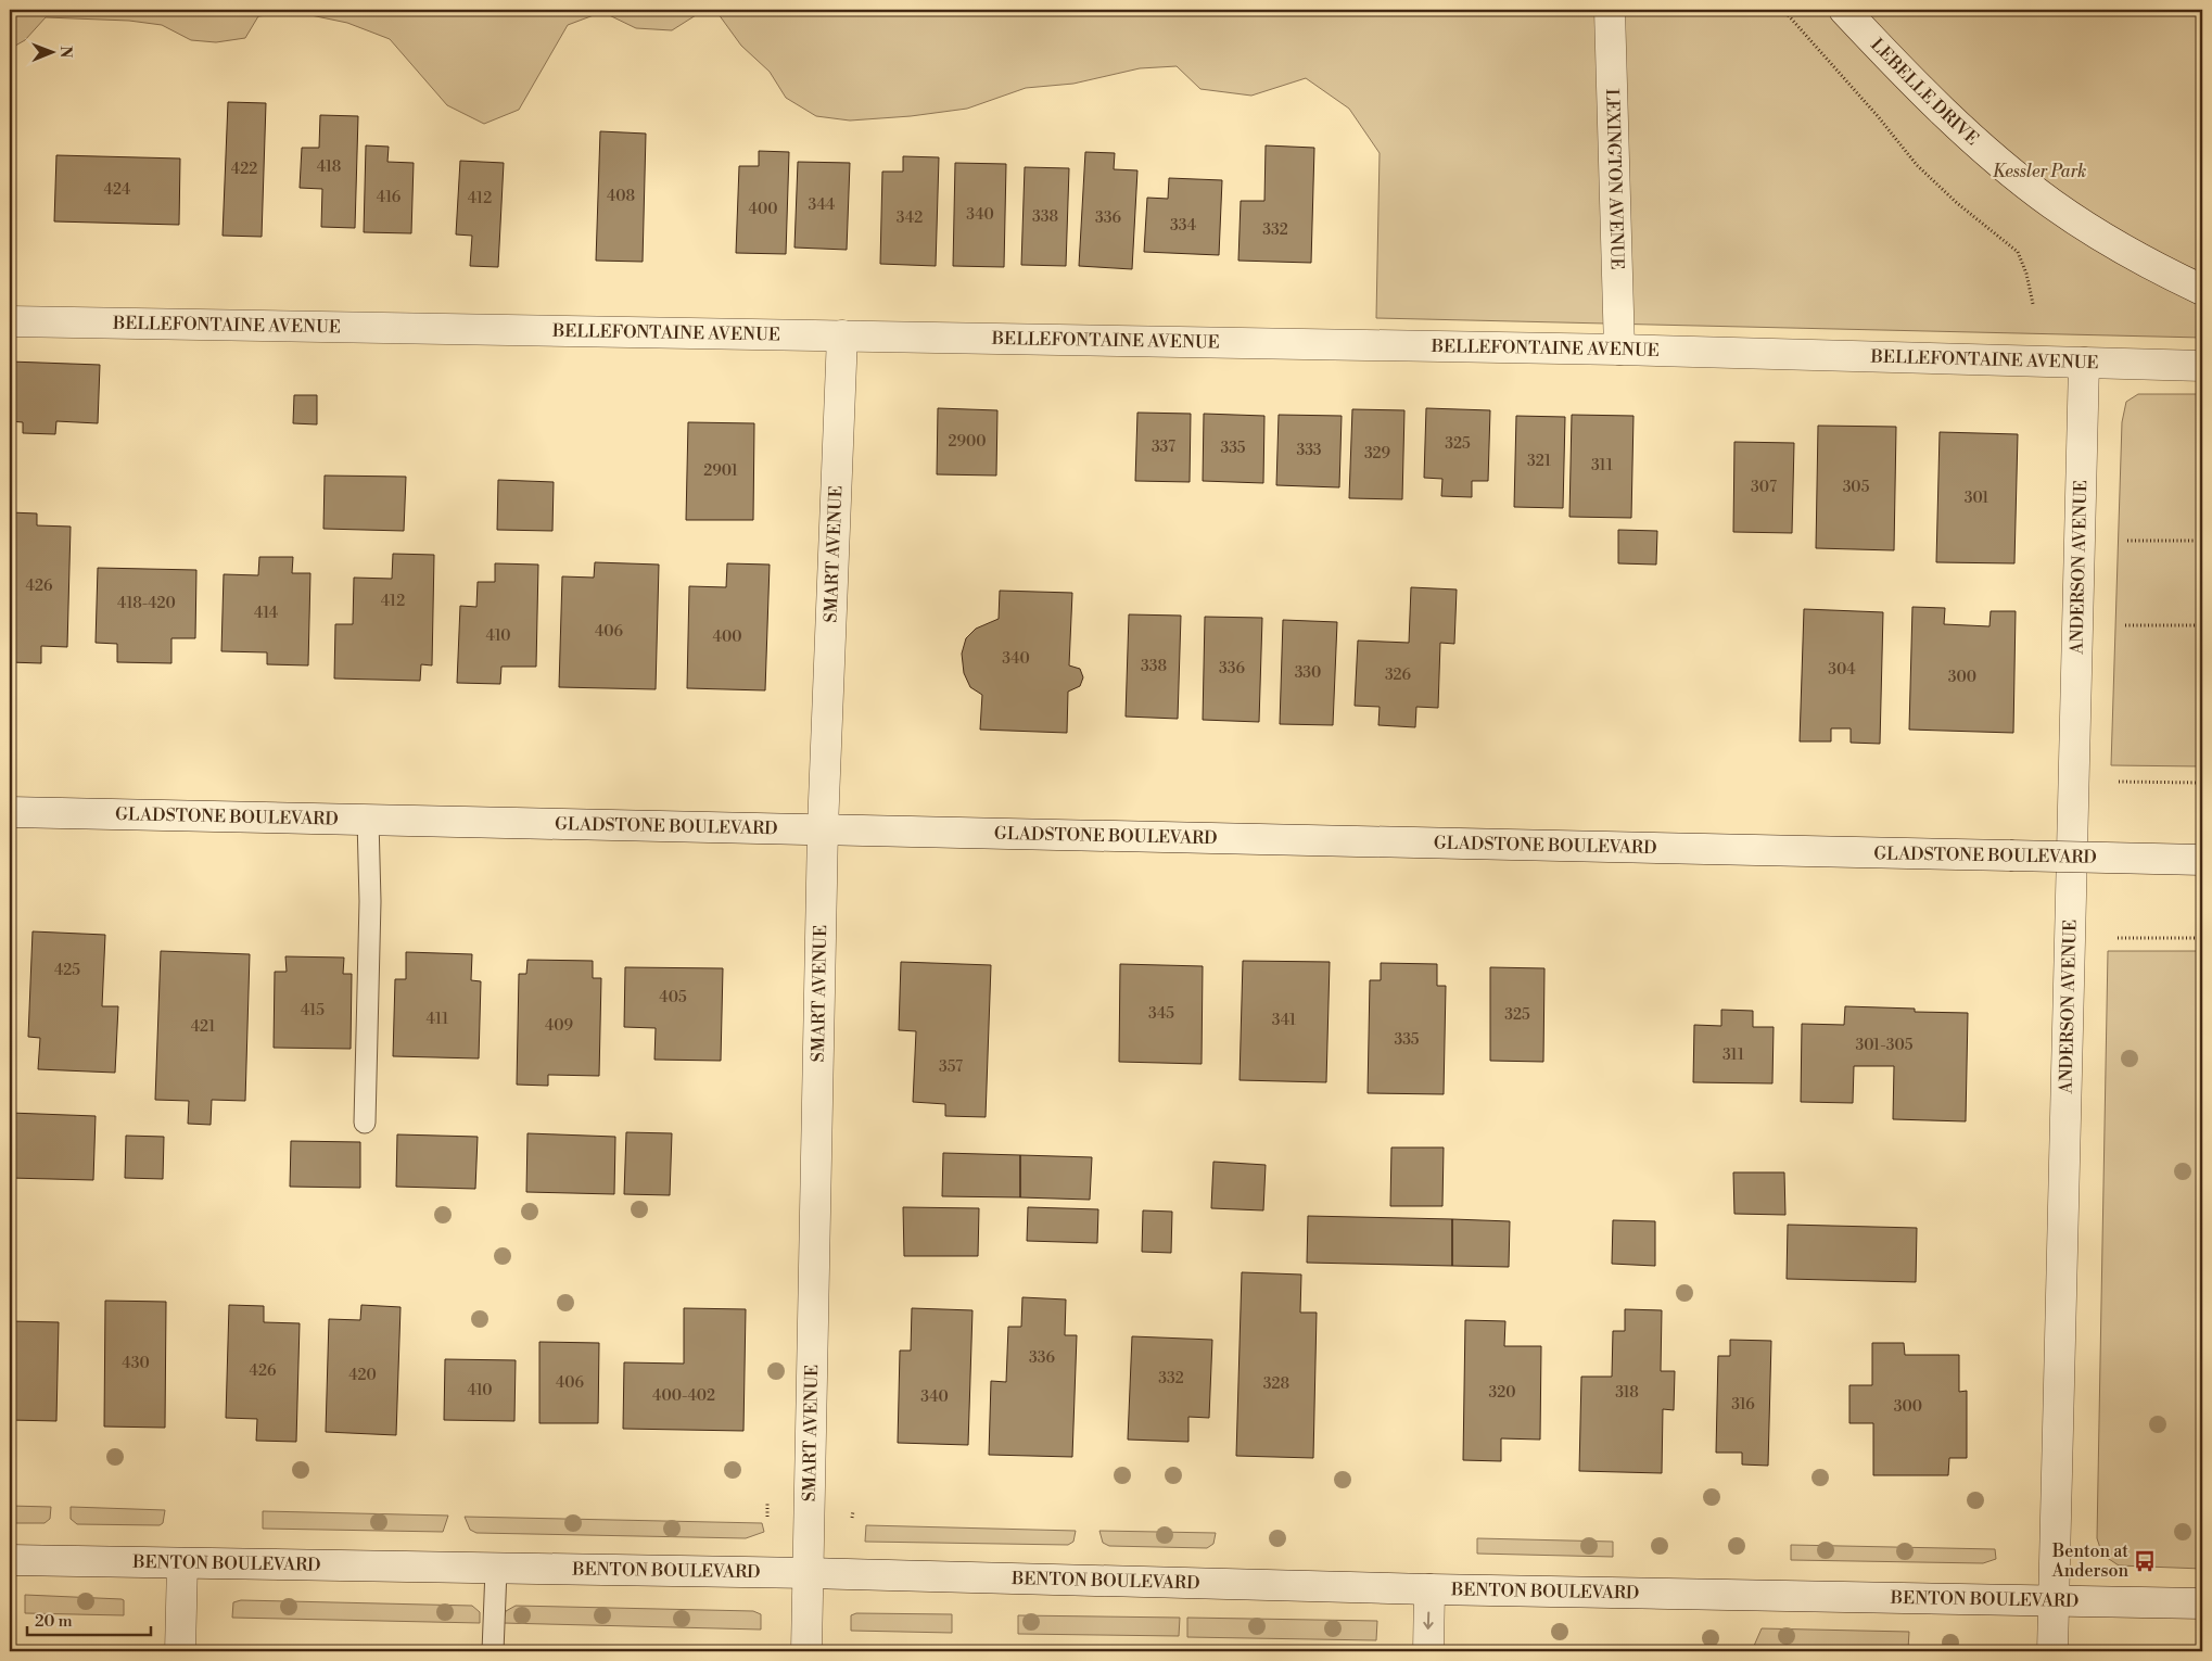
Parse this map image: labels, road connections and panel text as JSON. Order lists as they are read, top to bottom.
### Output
{
  "streets": {
    "street": [
      "LEBELLE DRIVE",
      "LEXINGTON AVENUE",
      "BELLEFONTAINE AVENUE",
      "SMART AVENUE",
      "ANDERSON AVENUE",
      "GLADSTONE BOULEVARD",
      "BENTON BOULEVARD"
    ]
  },
  "crossings": [
    ["LEXINGTON AVENUE", "BELLEFONTAINE AVENUE"],
    ["BELLEFONTAINE AVENUE", "SMART AVENUE"],
    ["BELLEFONTAINE AVENUE", "ANDERSON AVENUE"],
    ["SMART AVENUE", "GLADSTONE BOULEVARD"],
    ["SMART AVENUE", "BENTON BOULEVARD"],
    ["ANDERSON AVENUE", "BENTON BOULEVARD"]
  ],
  "parks": ["Kessler Park"],
  "places": {
    "bus stop": ["Benton at Anderson"]
  },
  "house_numbers": [
    "418",
    "422",
    "424",
    "408",
    "416",
    "412",
    "344",
    "400",
    "340",
    "338",
    "342",
    "336",
    "334",
    "332",
    "2900",
    "325",
    "337",
    "335",
    "333",
    "329",
    "321",
    "311",
    "2901",
    "307",
    "305",
    "301",
    "426",
    "412",
    "418-420",
    "414",
    "406",
    "410",
    "400",
    "340",
    "338",
    "336",
    "304",
    "330",
    "326",
    "300",
    "425",
    "405",
    "415",
    "345",
    "325",
    "411",
    "341",
    "409",
    "421",
    "335",
    "301-305",
    "311",
    "357",
    "336",
    "430",
    "426",
    "420",
    "332",
    "406",
    "328",
    "410",
    "320",
    "318",
    "400-402",
    "340",
    "316",
    "300"
  ],
  "scale_bar": "20 m",
  "north": "right"
}
